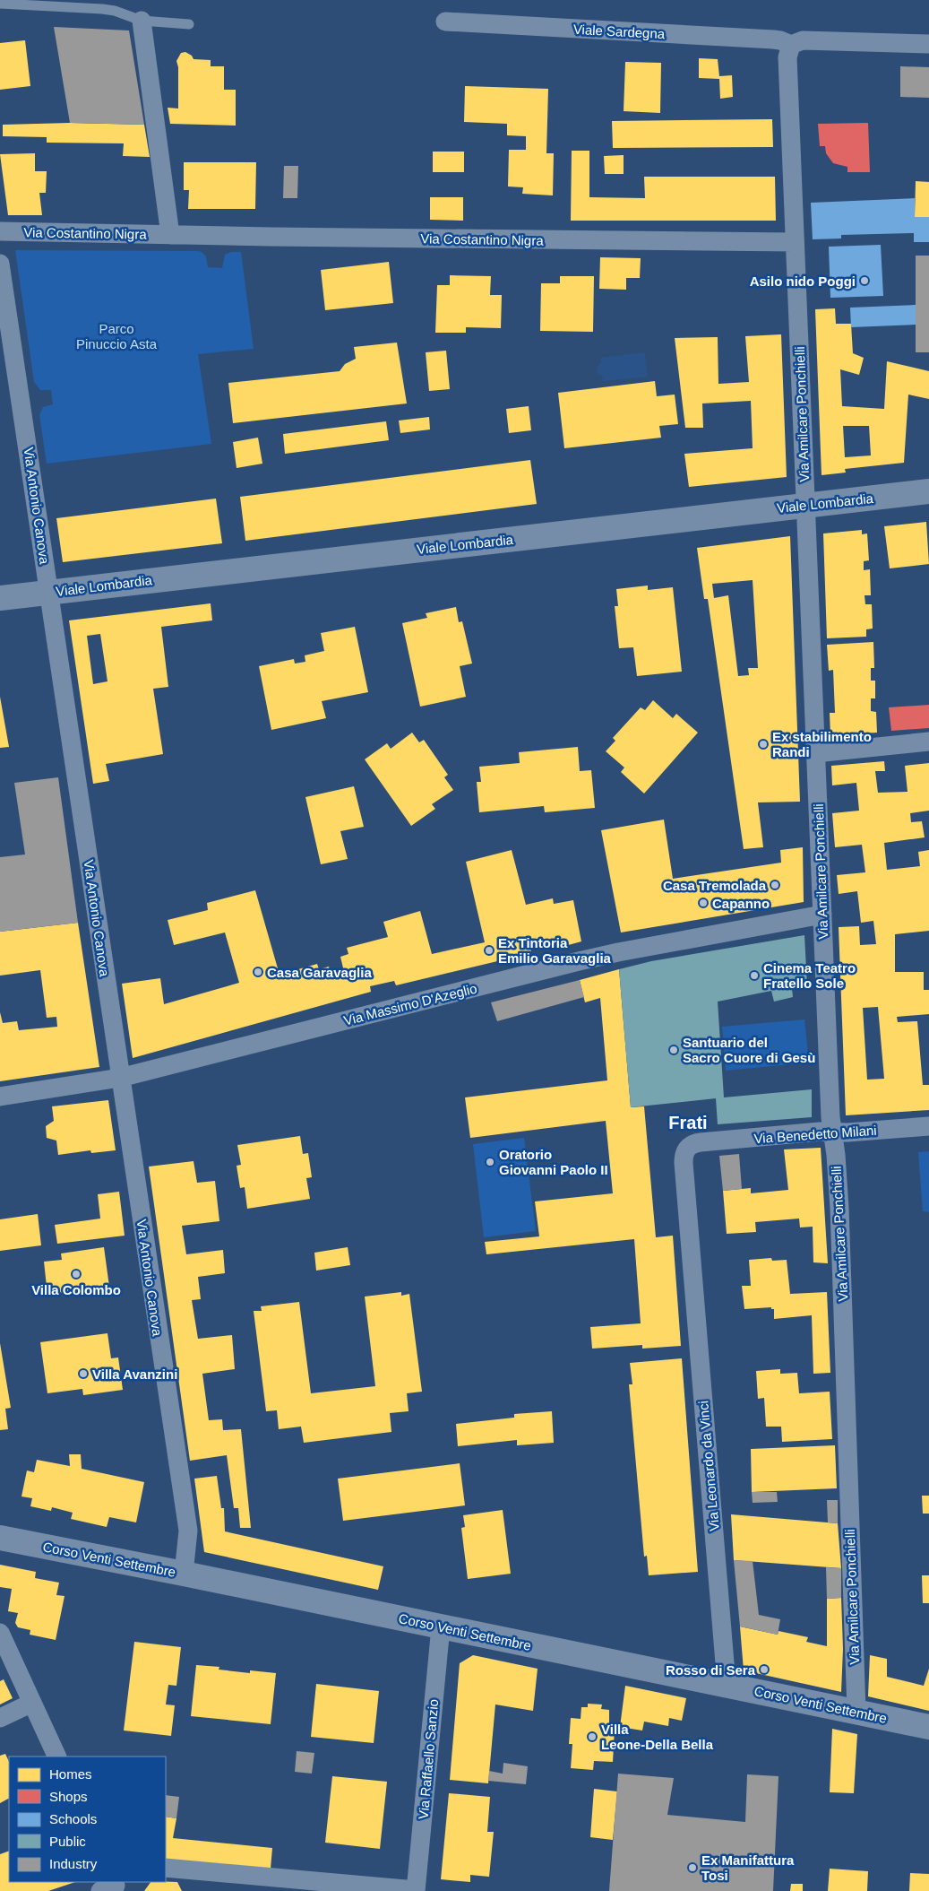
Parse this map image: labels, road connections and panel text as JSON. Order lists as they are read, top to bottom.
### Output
{
  "streets": {
    "street": [
      "Viale Sardegna",
      "Via Costantino Nigra",
      "Via Amilcare Ponchielli",
      "Viale Lombardia",
      "Via Antonio Canova",
      "Via Massimo D'Azeglio",
      "Via Benedetto Milani",
      "Via Leonardo da Vinci",
      "Corso Venti Settembre",
      "Via Raffaello Sanzio"
    ]
  },
  "crossings": [
    ["Viale Sardegna", "Via Amilcare Ponchielli"],
    ["Via Costantino Nigra", "Via Amilcare Ponchielli"],
    ["Via Amilcare Ponchielli", "Viale Lombardia"],
    ["Via Amilcare Ponchielli", "Via Massimo D'Azeglio"],
    ["Via Amilcare Ponchielli", "Via Benedetto Milani"],
    ["Via Amilcare Ponchielli", "Corso Venti Settembre"],
    ["Viale Lombardia", "Via Antonio Canova"],
    ["Via Antonio Canova", "Via Massimo D'Azeglio"],
    ["Via Antonio Canova", "Corso Venti Settembre"],
    ["Via Benedetto Milani", "Via Leonardo da Vinci"],
    ["Via Leonardo da Vinci", "Corso Venti Settembre"],
    ["Corso Venti Settembre", "Via Raffaello Sanzio"]
  ],
  "districts": ["Frati"],
  "parks": ["Parco Pinuccio Asta"],
  "places": [
    "Asilo nido Poggi",
    "Ex stabilimento Randi",
    "Casa Tremolada",
    "Capanno",
    "Ex Tintoria Emilio Garavaglia",
    "Casa Garavaglia",
    "Cinema Teatro Fratello Sole",
    "Santuario del Sacro Cuore di Gesù",
    "Oratorio Giovanni Paolo II",
    "Villa Colombo",
    "Villa Avanzini",
    "Rosso di Sera",
    "Villa Leone-Della Bella",
    "Ex Manifattura Tosi"
  ],
  "legend": [
    "Homes",
    "Shops",
    "Schools",
    "Public",
    "Industry"
  ]
}
